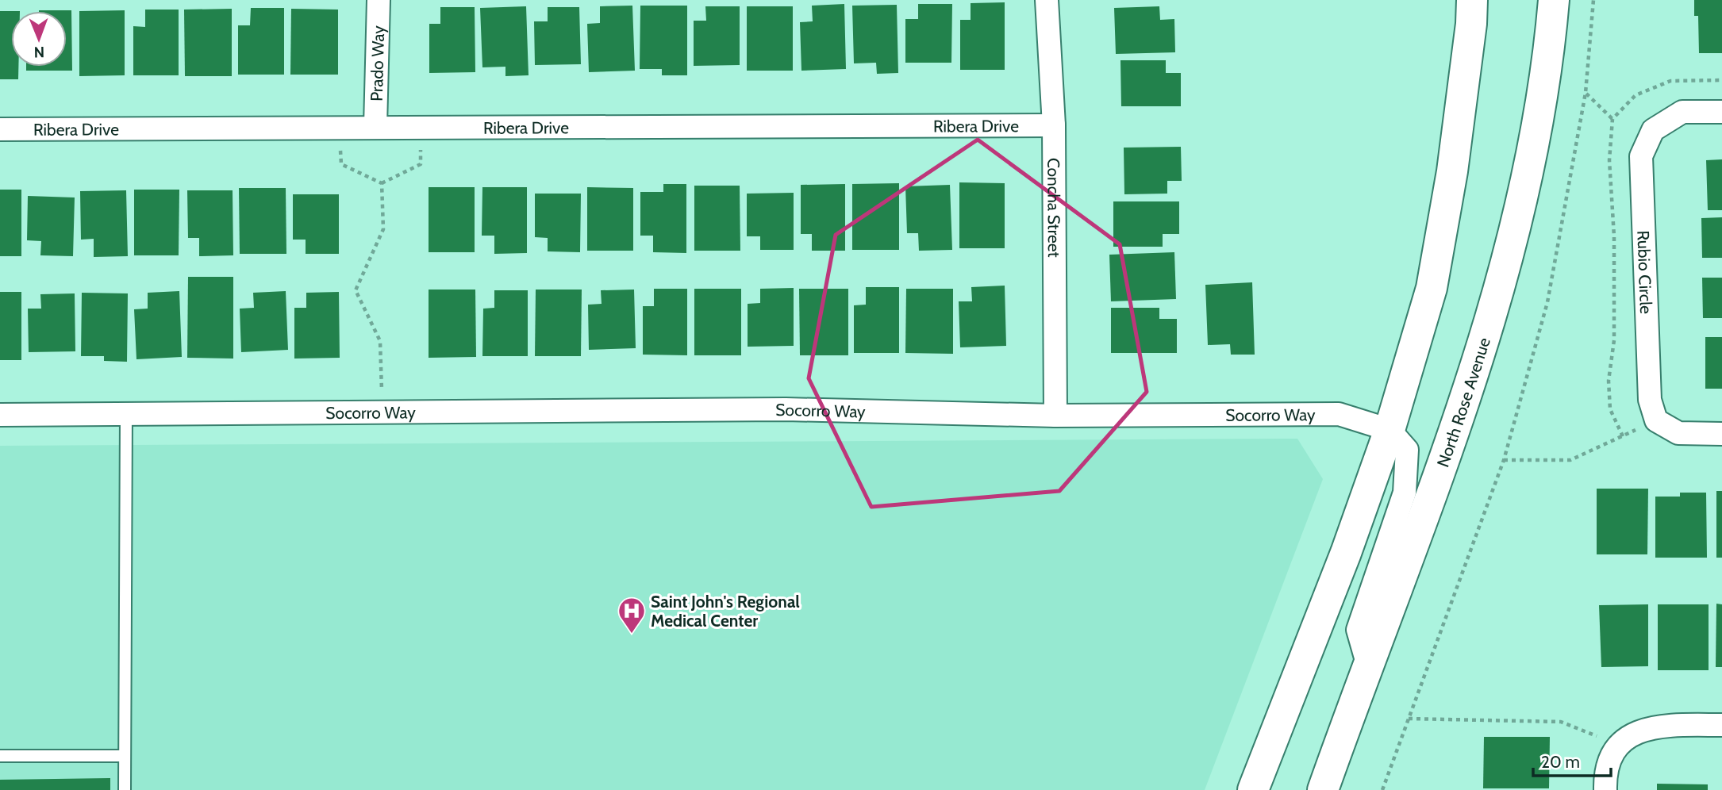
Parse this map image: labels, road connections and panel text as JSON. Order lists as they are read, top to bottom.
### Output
{
  "streets": {
    "main road": ["North Rose Avenue"],
    "street": [
      "Prado Way",
      "Ribera Drive",
      "Concha Street",
      "Rubio Circle",
      "Socorro Way"
    ]
  },
  "crossings": [
    ["Prado Way", "Ribera Drive"],
    ["Ribera Drive", "Concha Street"],
    ["Concha Street", "Socorro Way"]
  ],
  "places": {
    "hospital": ["Saint John's Regional Medical Center"]
  },
  "scale_bar": "20 m",
  "north": "bottom"
}
